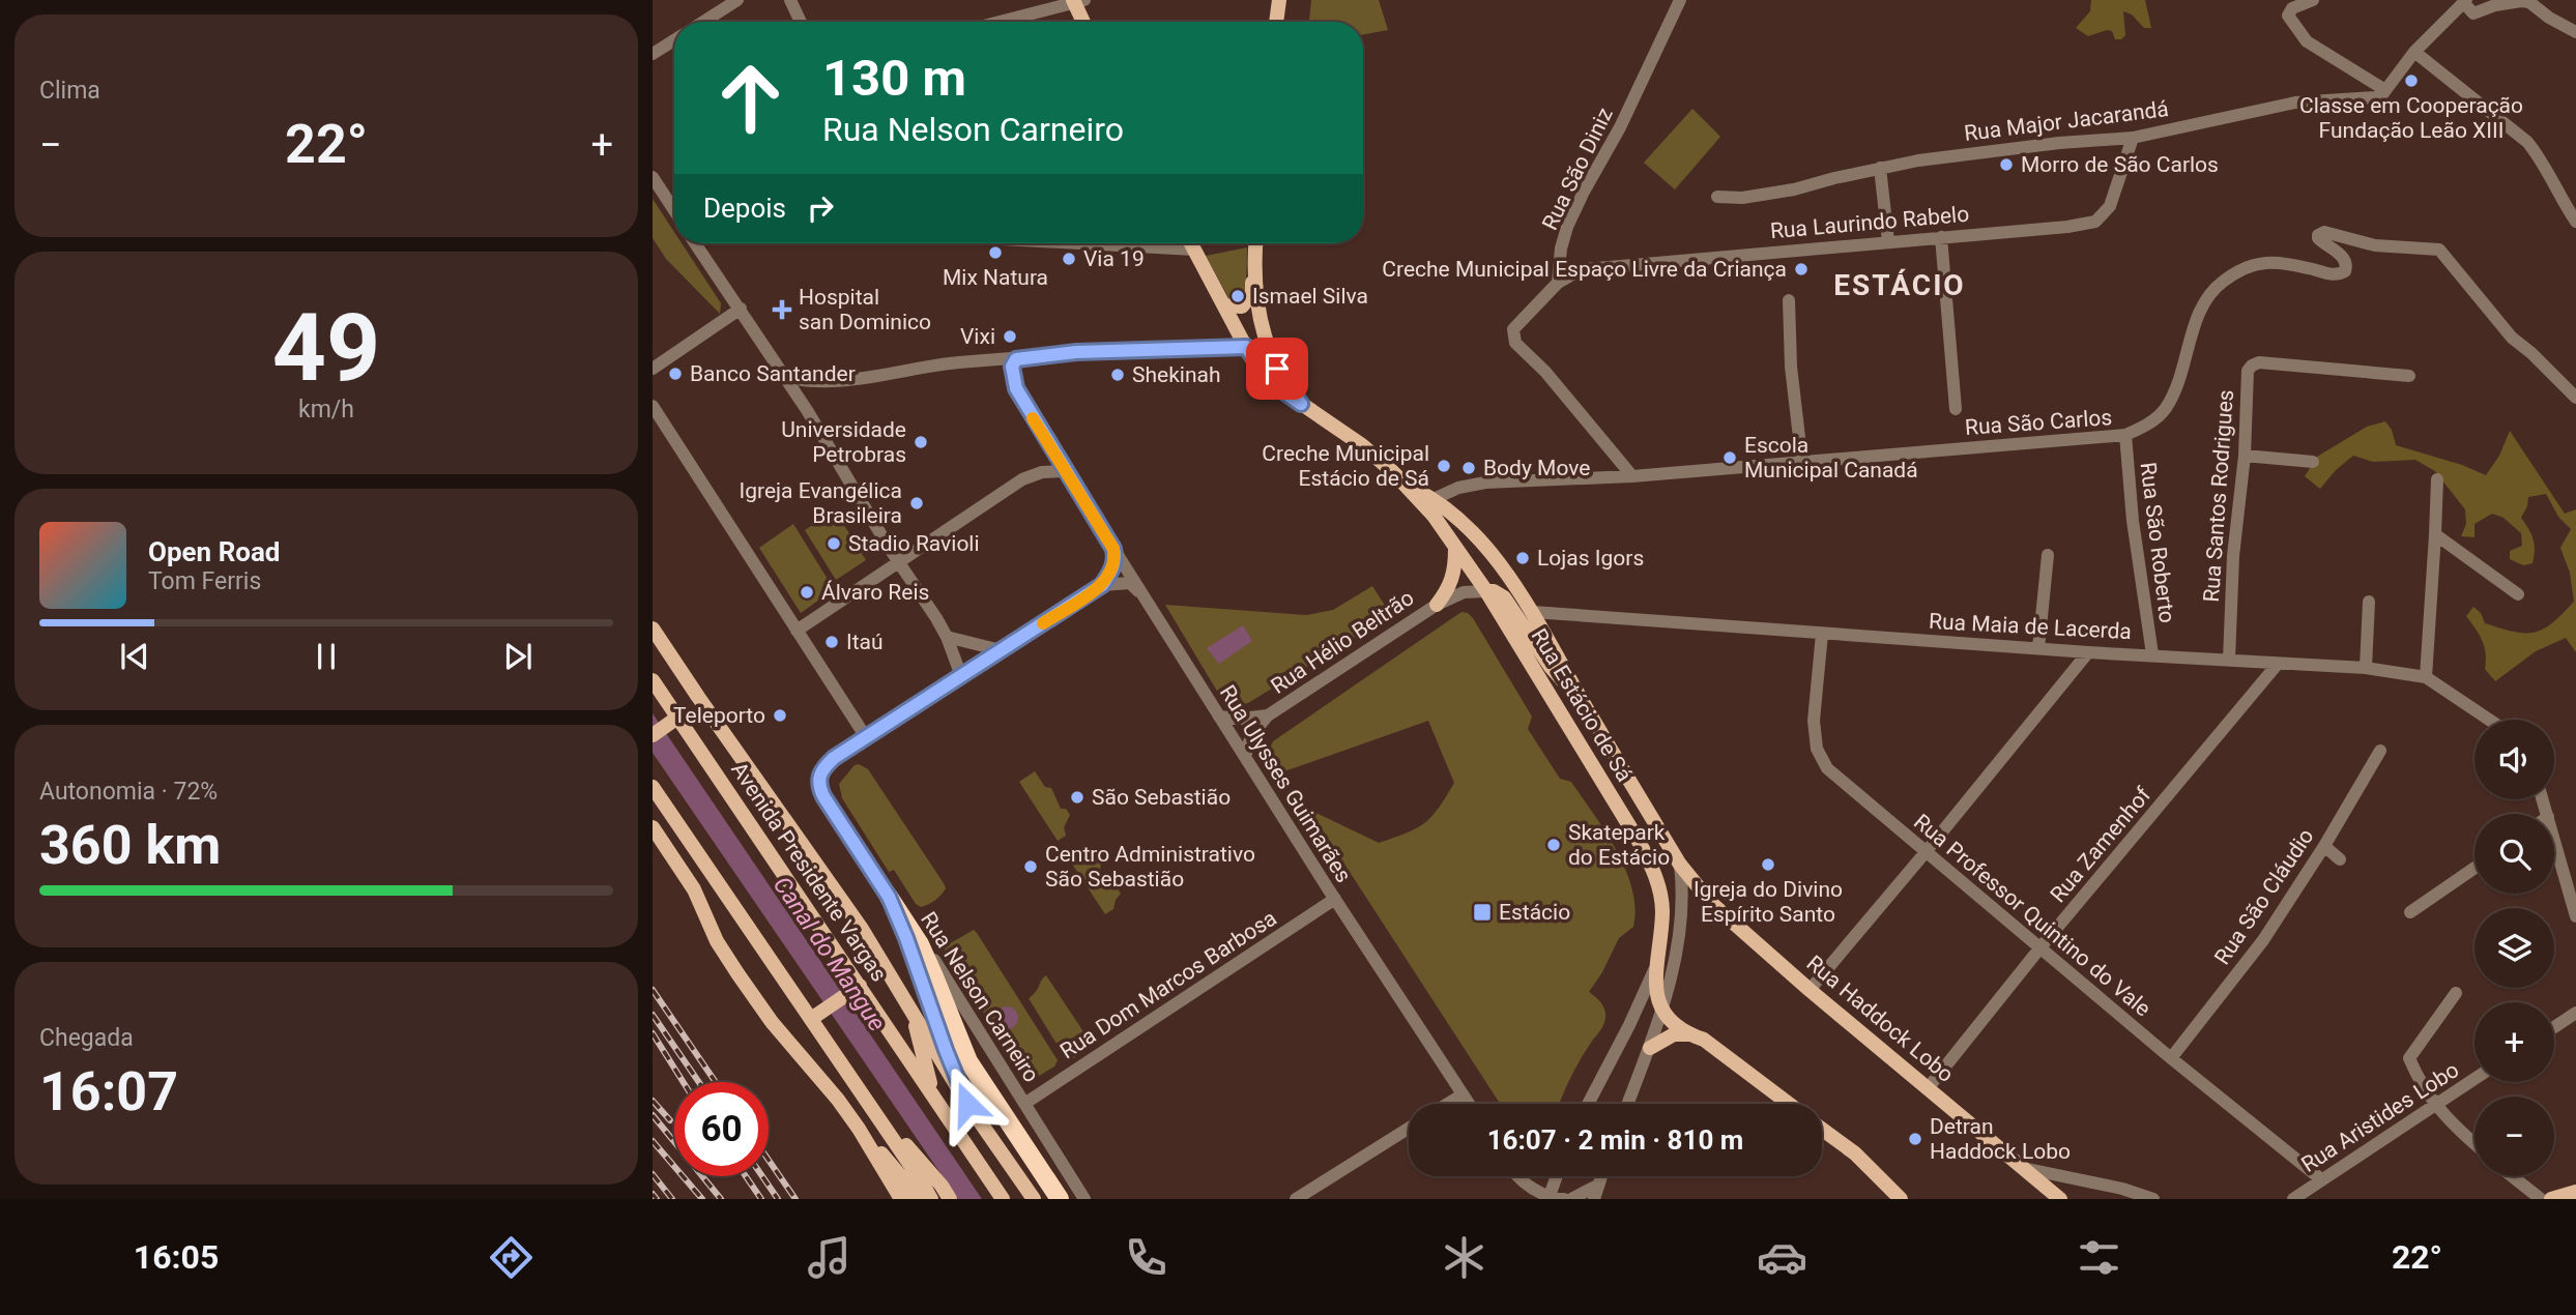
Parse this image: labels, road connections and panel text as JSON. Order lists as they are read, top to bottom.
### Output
{
  "streets": {
    "main road": ["Rua Estácio de Sá", "Avenida Presidente Vargas", "Rua Haddock Lobo"],
    "street": [
      "Rua Major Jacarandá",
      "Rua São Diniz",
      "Rua Laurindo Rabelo",
      "Rua São Carlos",
      "Rua Santos Rodrigues",
      "Rua São Roberto",
      "Rua Maia de Lacerda",
      "Rua Hélio Beltrão",
      "Rua Ulysses Guimarães",
      "Rua Zamenhof",
      "Rua São Cláudio",
      "Rua Professor Quintino do Vale",
      "Rua Dom Marcos Barbosa",
      "Rua Nelson Carneiro",
      "Rua Aristides Lobo"
    ]
  },
  "crossings": [
    ["Rua Major Jacarandá", "Rua Laurindo Rabelo"],
    ["Rua São Diniz", "Rua Laurindo Rabelo"],
    ["Rua São Carlos", "Rua São Roberto"],
    ["Rua São Carlos", "Rua Estácio de Sá"],
    ["Rua Santos Rodrigues", "Rua Maia de Lacerda"],
    ["Rua São Roberto", "Rua Maia de Lacerda"],
    ["Rua Maia de Lacerda", "Rua Estácio de Sá"],
    ["Rua Maia de Lacerda", "Rua Zamenhof"],
    ["Rua Maia de Lacerda", "Rua Professor Quintino do Vale"],
    ["Rua Hélio Beltrão", "Rua Estácio de Sá"],
    ["Rua Hélio Beltrão", "Rua Ulysses Guimarães"],
    ["Rua Estácio de Sá", "Rua Haddock Lobo"],
    ["Rua Ulysses Guimarães", "Rua Dom Marcos Barbosa"],
    ["Rua Zamenhof", "Rua Professor Quintino do Vale"],
    ["Rua Zamenhof", "Rua Haddock Lobo"],
    ["Rua São Cláudio", "Rua Professor Quintino do Vale"],
    ["Rua Professor Quintino do Vale", "Rua Aristides Lobo"],
    ["Rua Dom Marcos Barbosa", "Rua Nelson Carneiro"]
  ],
  "districts": ["ESTÁCIO"],
  "water": ["Canal do Mangue"],
  "places": {
    "other": [
      "Classe em Cooperação Fundação Leão XIII",
      "Morro de São Carlos",
      "Mix Natura",
      "Via 19",
      "Creche Municipal Espaço Livre da Criança",
      "Ismael Silva",
      "Vixi",
      "Banco Santander",
      "Shekinah",
      "Universidade Petrobras",
      "Escola Municipal Canadá",
      "Creche Municipal Estácio de Sá",
      "Body Move",
      "Igreja Evangélica Brasileira",
      "Stadio Ravioli",
      "Lojas Igors",
      "Álvaro Reis",
      "Itaú",
      "Teleporto",
      "São Sebastião",
      "Skatepark do Estácio",
      "Igreja do Divino Espírito Santo",
      "Centro Administrativo São Sebastião",
      "Detran Haddock Lobo"
    ],
    "health": ["Hospital san Dominico"],
    "transit": ["Estácio"]
  },
  "page": {
    "tile": [
      "Clima",
      ["49", "km/h"],
      ["Autonomia · 72%", "360 km"],
      ["Chegada", "16:07"]
    ],
    "turn": ["130 m", "Rua Nelson Carneiro"],
    "heat": ["−", "22°", "+"],
    "then": "Depois",
    "song": ["Open Road", "Tom Ferris"],
    "map_buttons": ["+", "−"],
    "limit": "60",
    "trip": "16:07 · 2 min · 810 m",
    "tabs": ["16:05", "22°"]
  }
}
